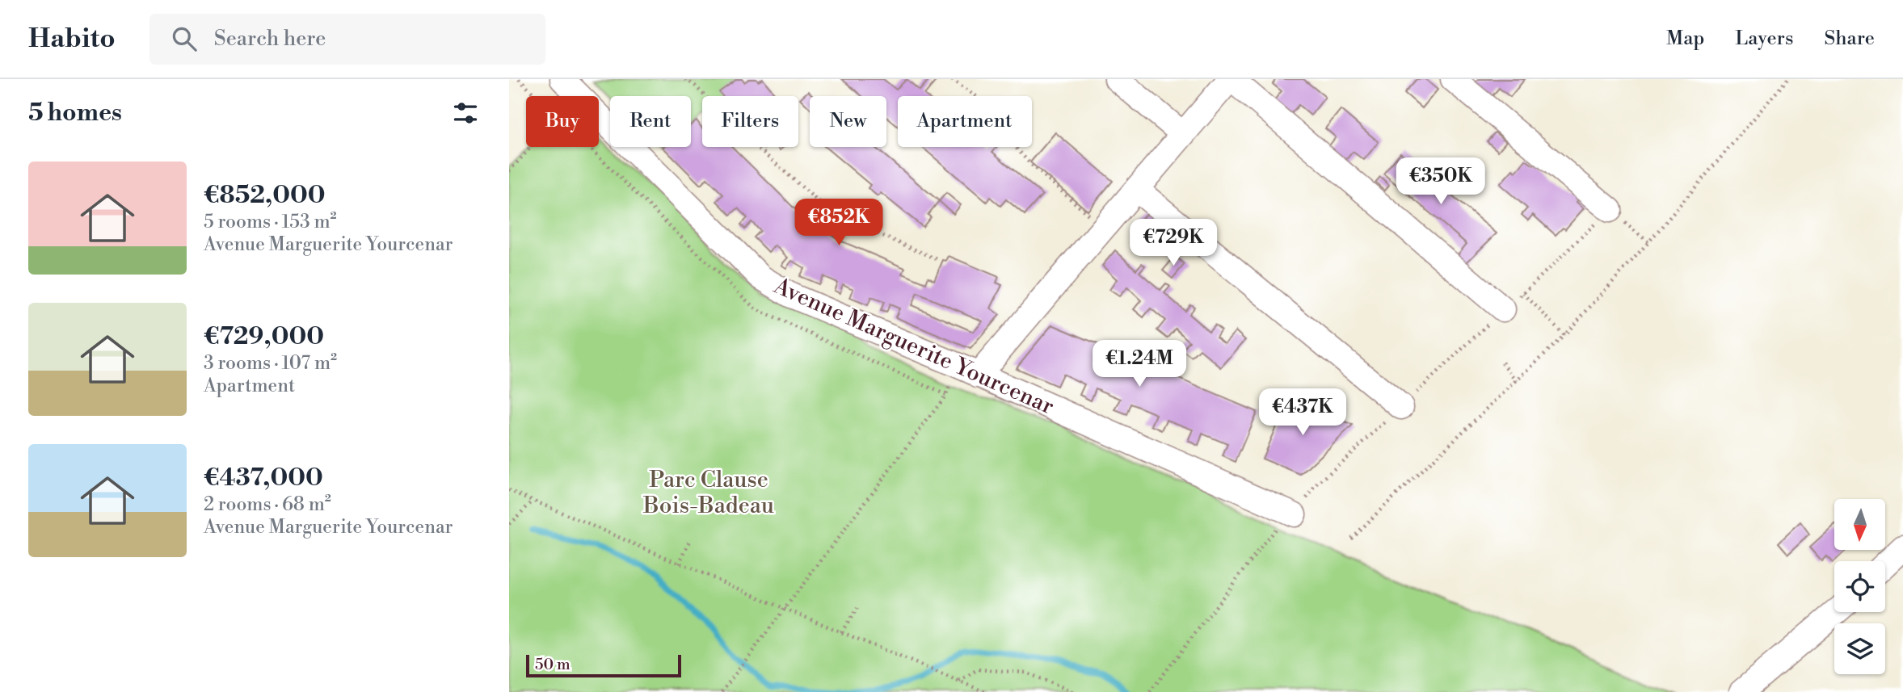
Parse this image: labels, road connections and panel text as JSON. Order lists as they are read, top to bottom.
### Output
{
  "streets": {
    "street": ["Avenue Marguerite Yourcenar"]
  },
  "parks": ["Parc Clause Bois-Badeau"],
  "scale_bar": "50 m",
  "north": "bottom",
  "page": {
    "header": "Habito",
    "search": "Search here",
    "nav": ["Map", "Layers", "Share"],
    "heading": "5 homes",
    "chip": [
      "Buy",
      "Rent",
      "Filters",
      "New",
      "Apartment"
    ],
    "list": [
      {
        "name": "€852,000",
        "note": "5 rooms · 153 m² · Avenue Marguerite Yourcenar"
      },
      {
        "name": "€729,000",
        "note": "3 rooms · 107 m² · Apartment"
      },
      {
        "name": "€437,000",
        "note": "2 rooms · 68 m² · Avenue Marguerite Yourcenar"
      }
    ],
    "price": [
      "€350K",
      "€852K",
      "€729K",
      "€1.24M",
      "€437K"
    ],
    "scale": "50 m"
  }
}
